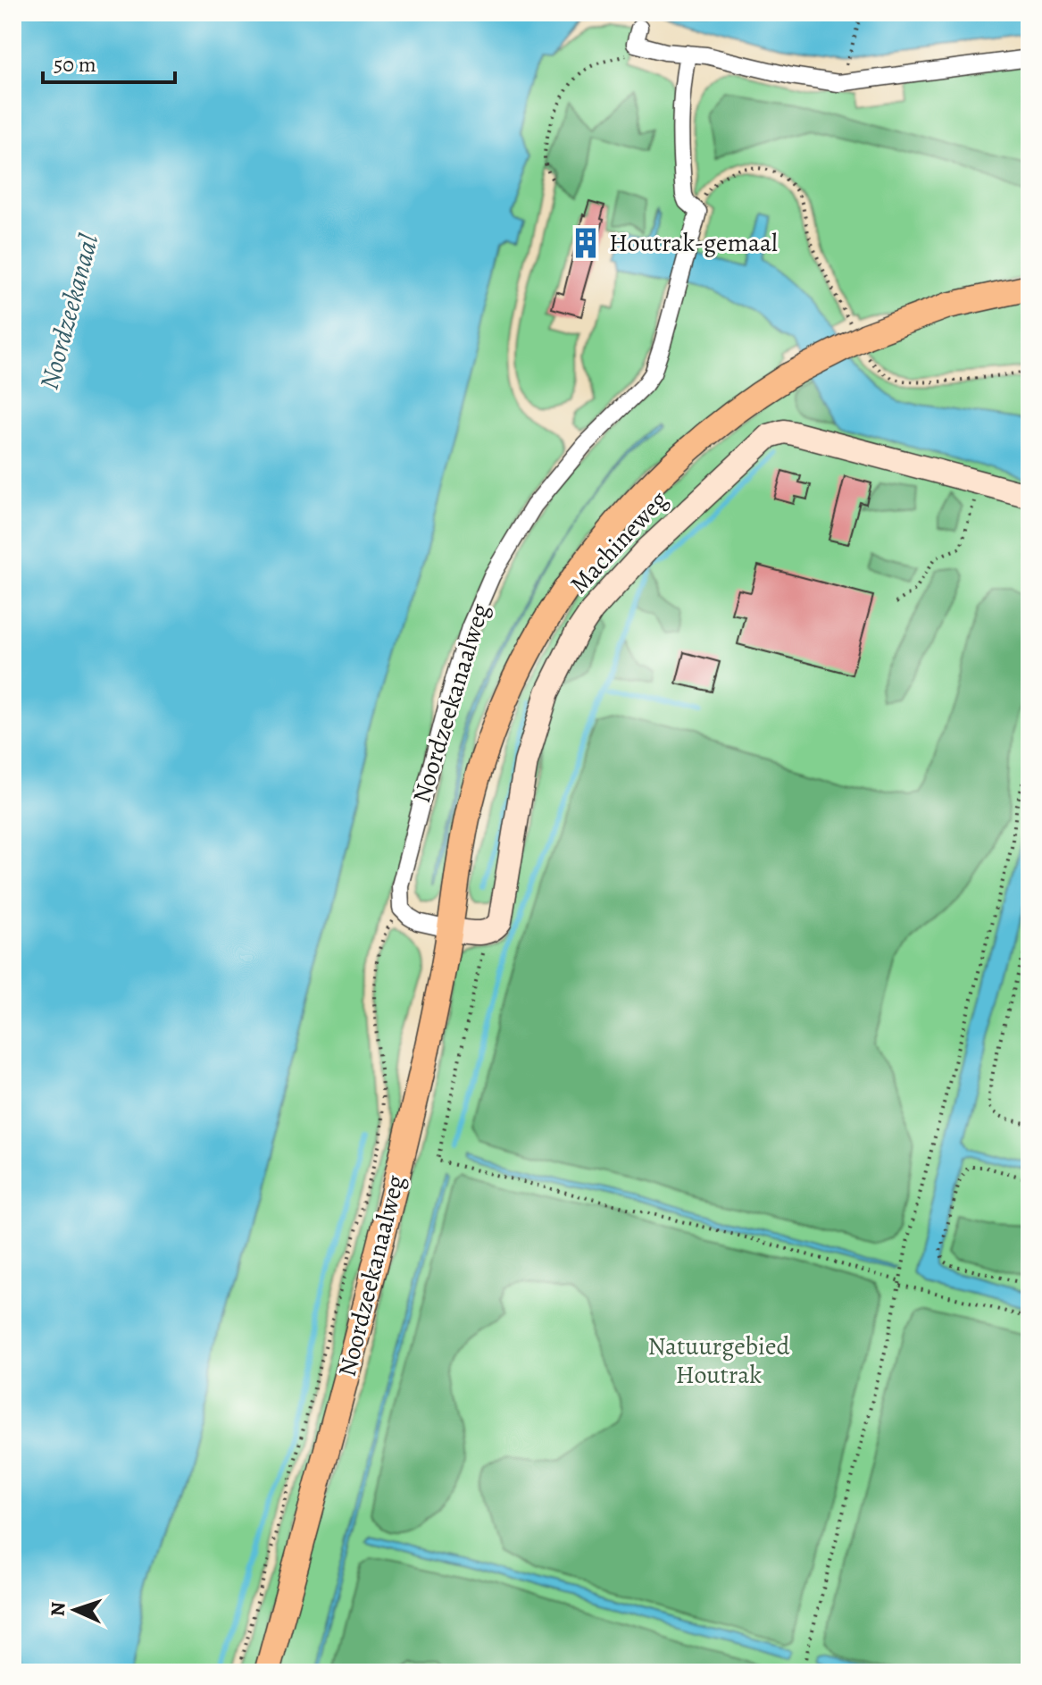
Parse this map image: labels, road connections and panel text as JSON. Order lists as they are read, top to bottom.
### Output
{
  "streets": {
    "main road": ["Noordzeekanaalweg"],
    "street": ["Machineweg"]
  },
  "water": ["Noordzeekanaal"],
  "parks": ["Natuurgebied Houtrak"],
  "places": {
    "building": ["Houtrak-gemaal"]
  },
  "scale_bar": "50 m",
  "north": "left"
}
